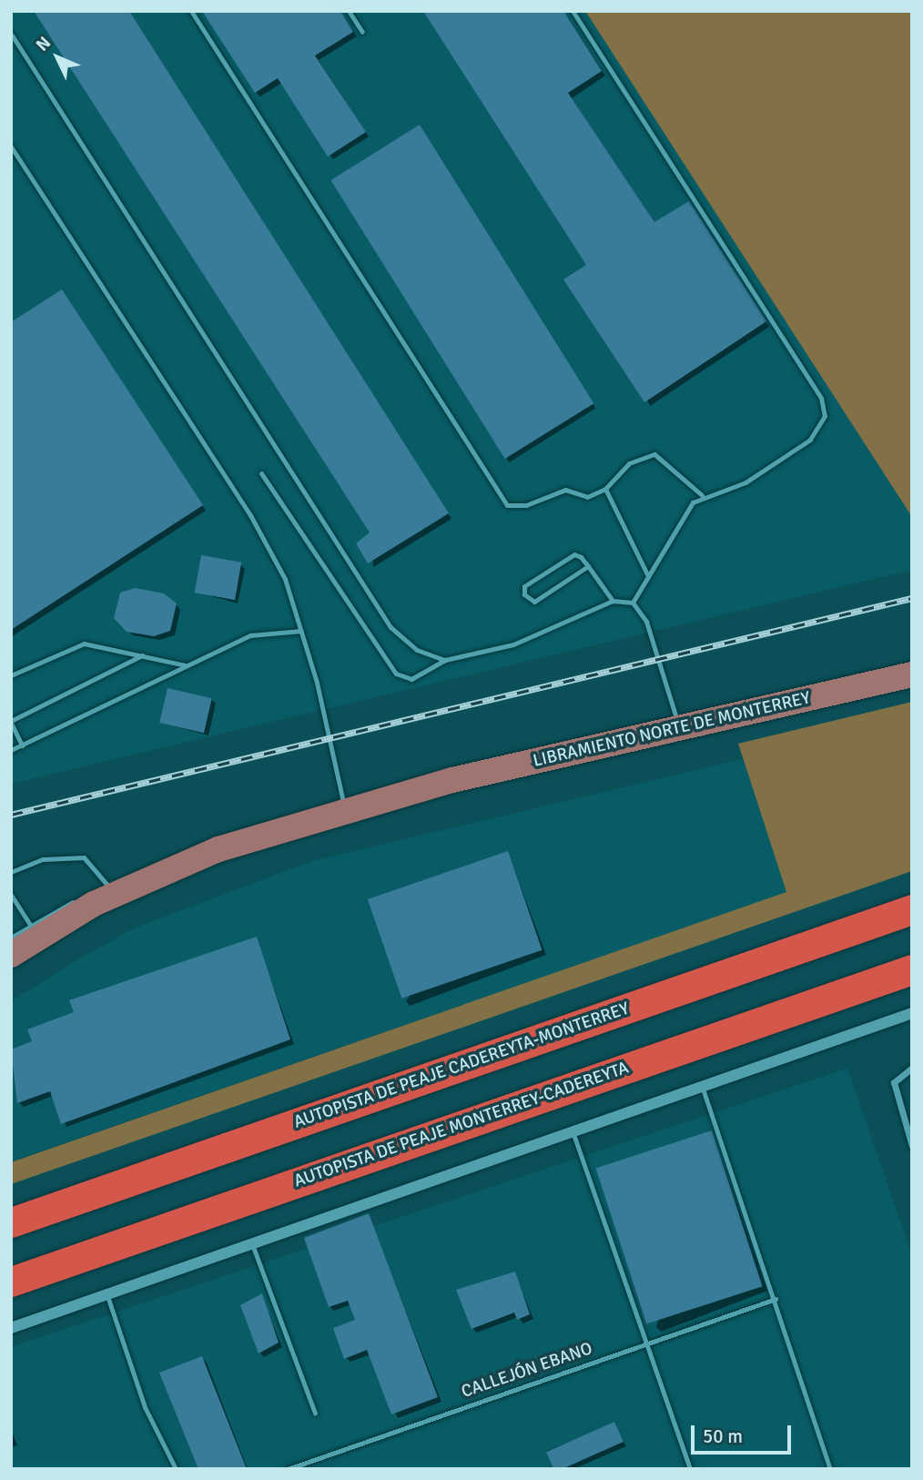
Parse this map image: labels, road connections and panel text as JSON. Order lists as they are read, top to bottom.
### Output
{
  "streets": {
    "highway": ["AUTOPISTA DE PEAJE CADEREYTA-MONTERREY", "AUTOPISTA DE PEAJE MONTERREY-CADEREYTA"],
    "main road": ["LIBRAMIENTO NORTE DE MONTERREY"],
    "lane": ["CALLEJÓN EBANO"]
  },
  "scale_bar": "50 m",
  "north": "top left"
}
